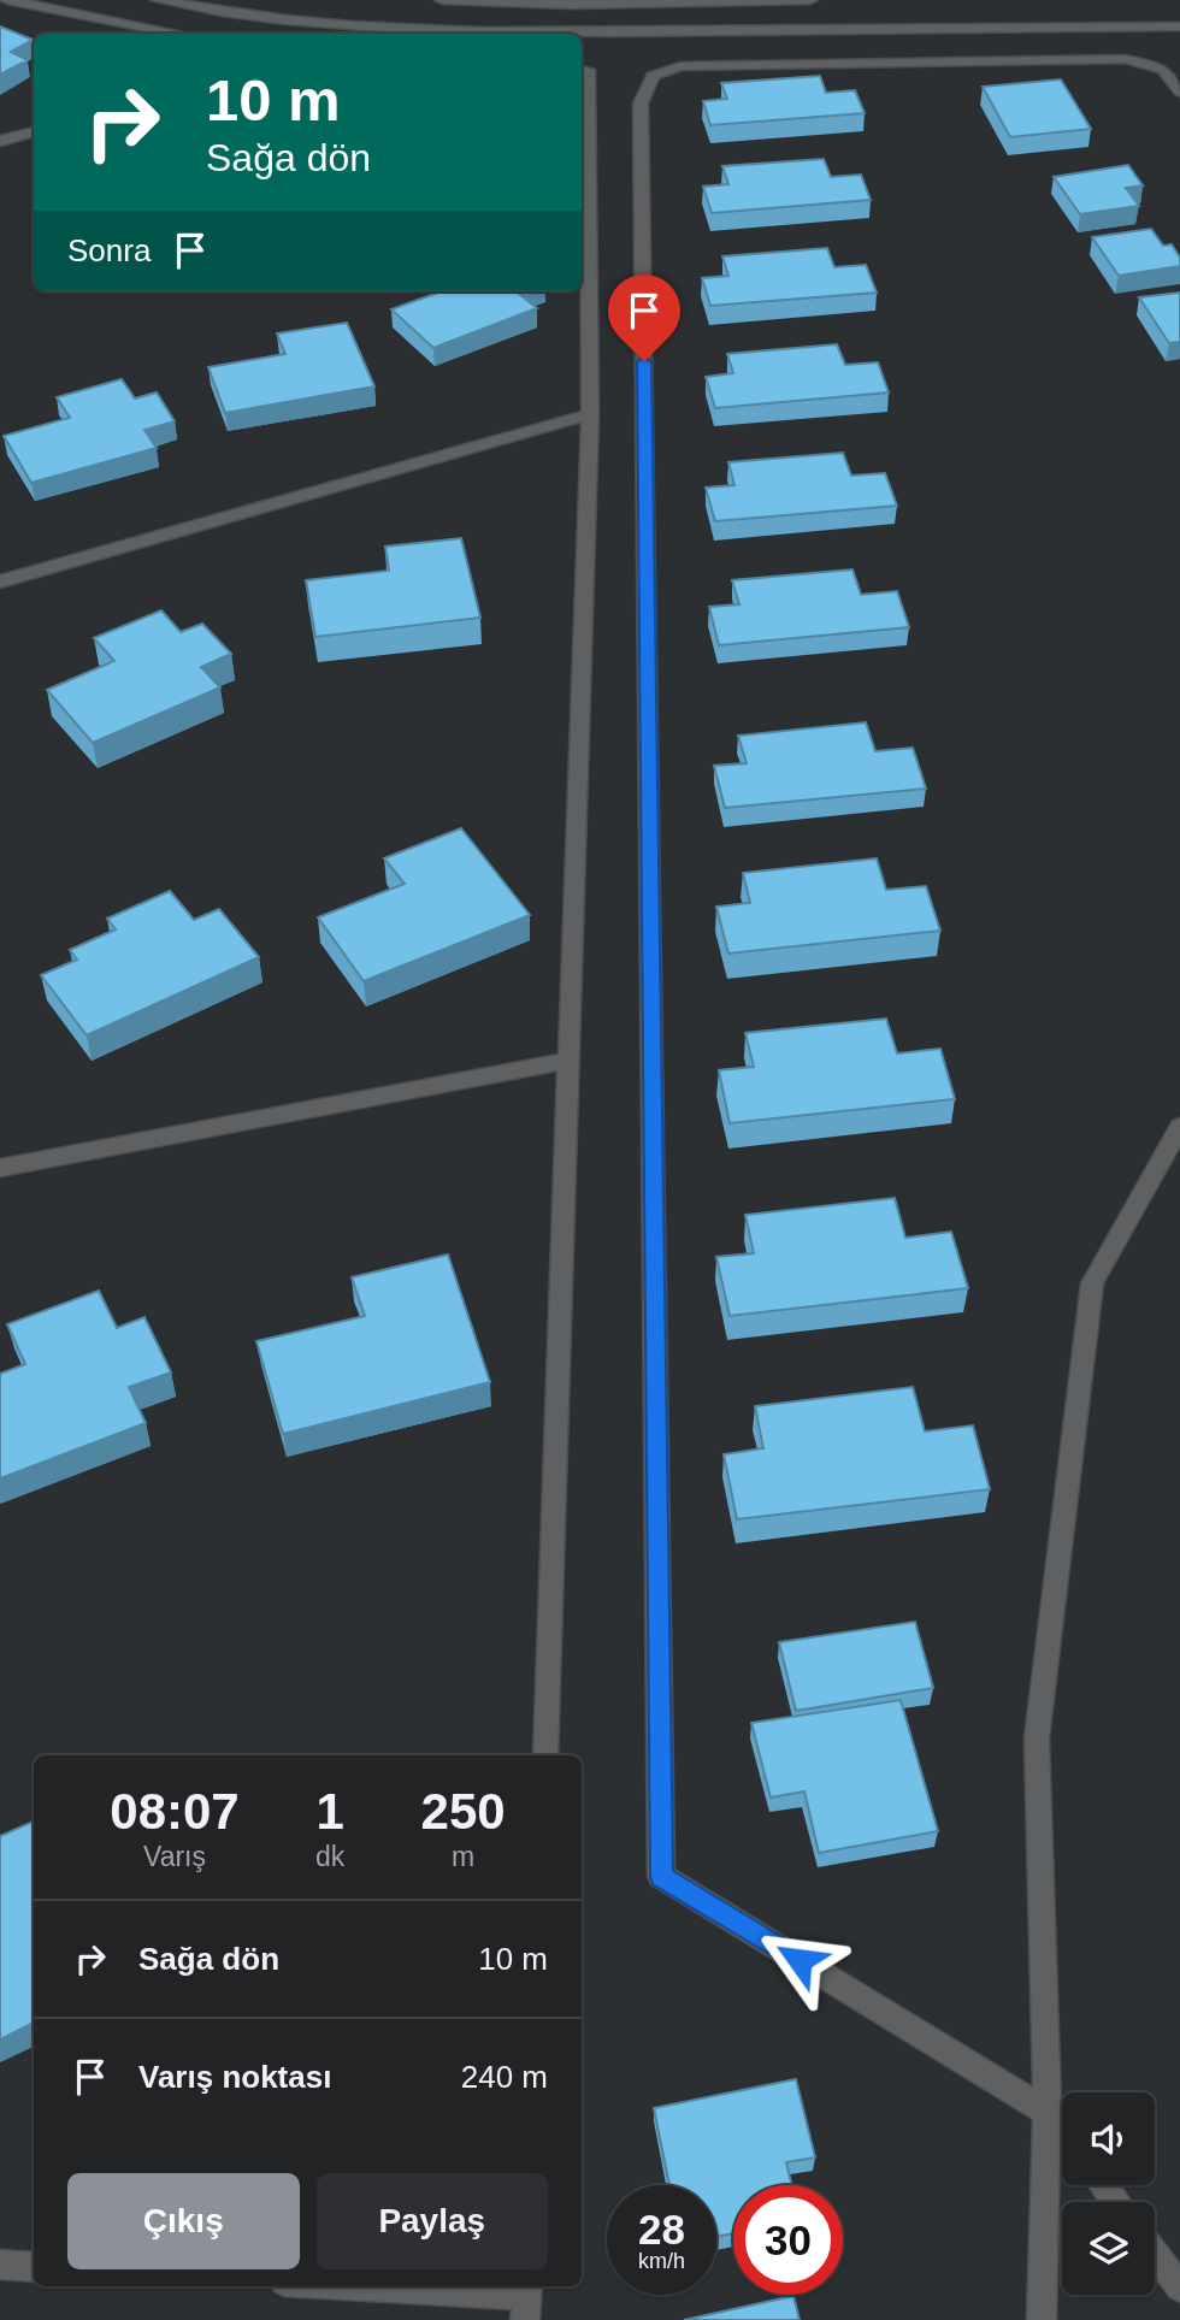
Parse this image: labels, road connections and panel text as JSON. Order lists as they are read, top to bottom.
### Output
{
  "page": {
    "turn": ["10 m", "Sağa dön"],
    "then": "Sonra",
    "eta": [
      "08:07",
      "Varış",
      "1",
      "dk",
      "250",
      "m"
    ],
    "list": [
      {
        "name": "Sağa dön",
        "value": "10 m"
      },
      {
        "name": "Varış noktası",
        "value": "240 m"
      }
    ],
    "buttons": ["Çıkış", "Paylaş"],
    "speed": "28 km/h",
    "limit": "30"
  }
}
